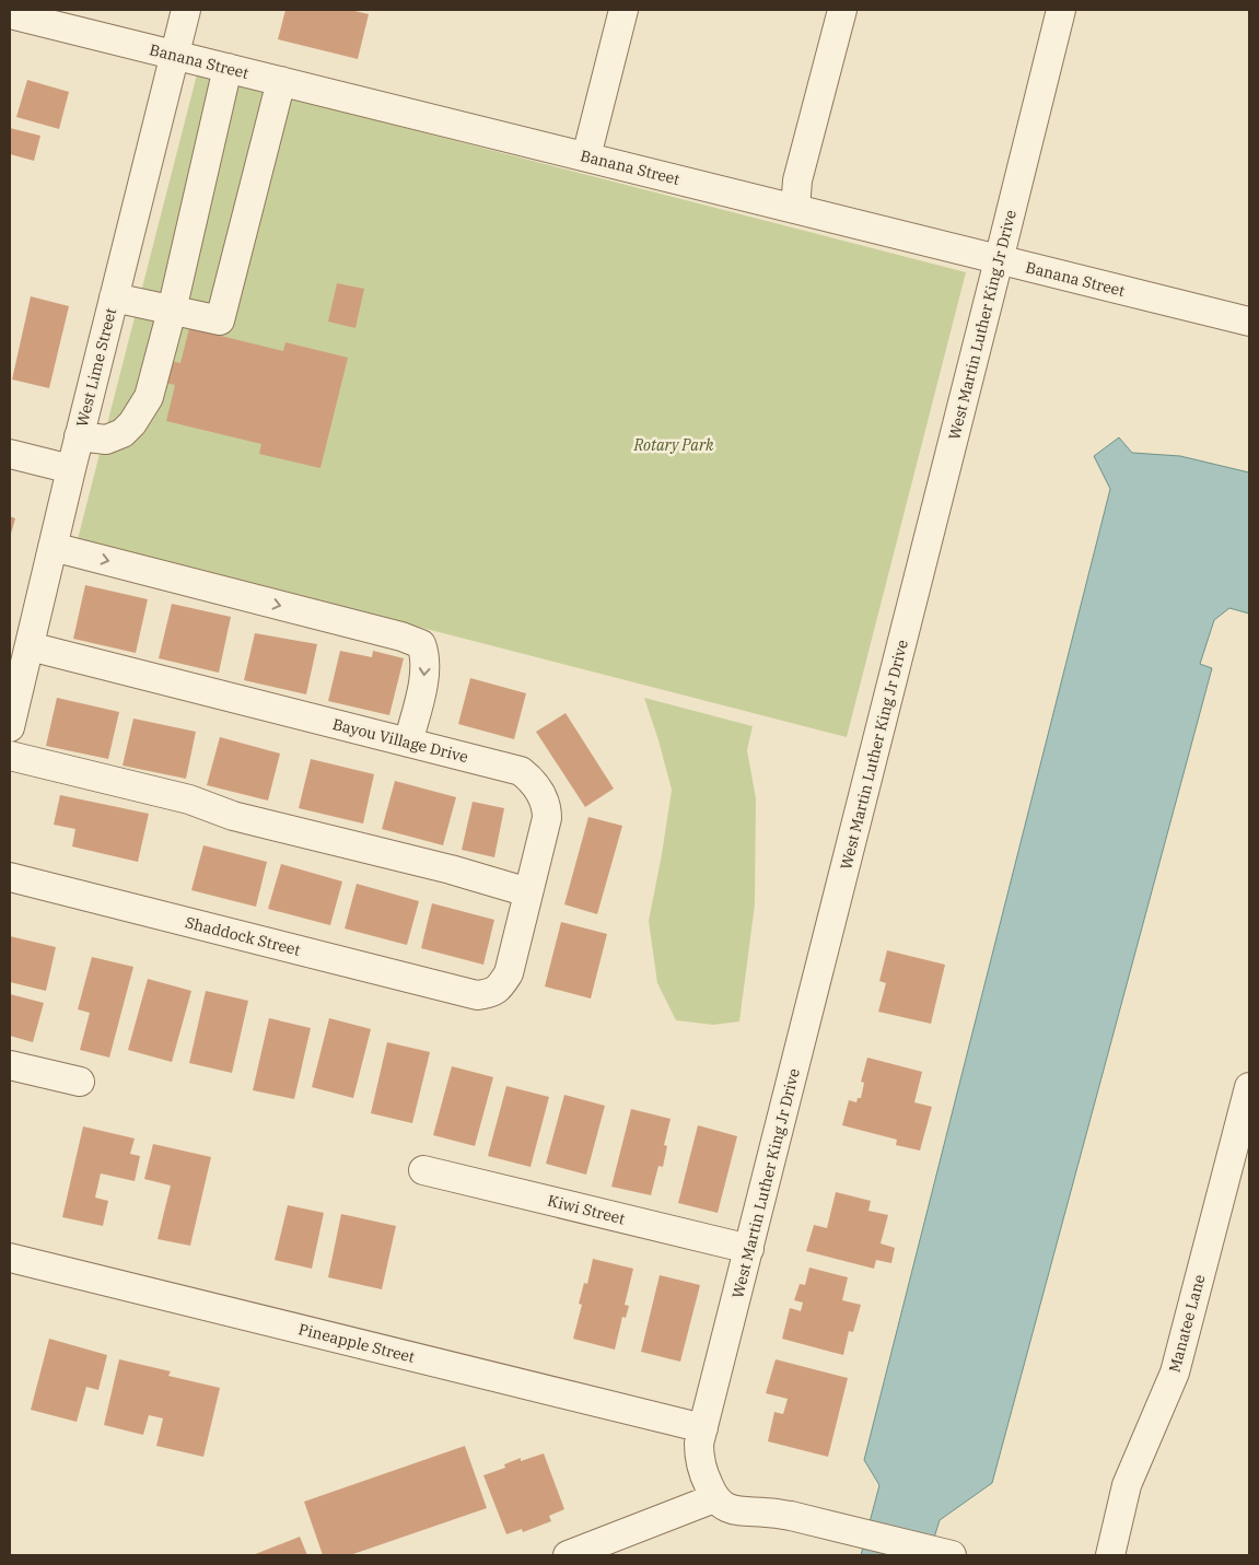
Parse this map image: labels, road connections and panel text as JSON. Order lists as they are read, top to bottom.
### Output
{
  "streets": {
    "street": [
      "Banana Street",
      "West Martin Luther King Jr Drive",
      "West Lime Street",
      "Bayou Village Drive",
      "Shaddock Street",
      "Kiwi Street",
      "Manatee Lane",
      "Pineapple Street"
    ]
  },
  "crossings": [
    ["Banana Street", "West Martin Luther King Jr Drive"],
    ["Banana Street", "West Lime Street"],
    ["West Martin Luther King Jr Drive", "Kiwi Street"],
    ["West Martin Luther King Jr Drive", "Pineapple Street"],
    ["West Lime Street", "Bayou Village Drive"],
    ["Bayou Village Drive", "Shaddock Street"]
  ],
  "parks": ["Rotary Park"]
}
